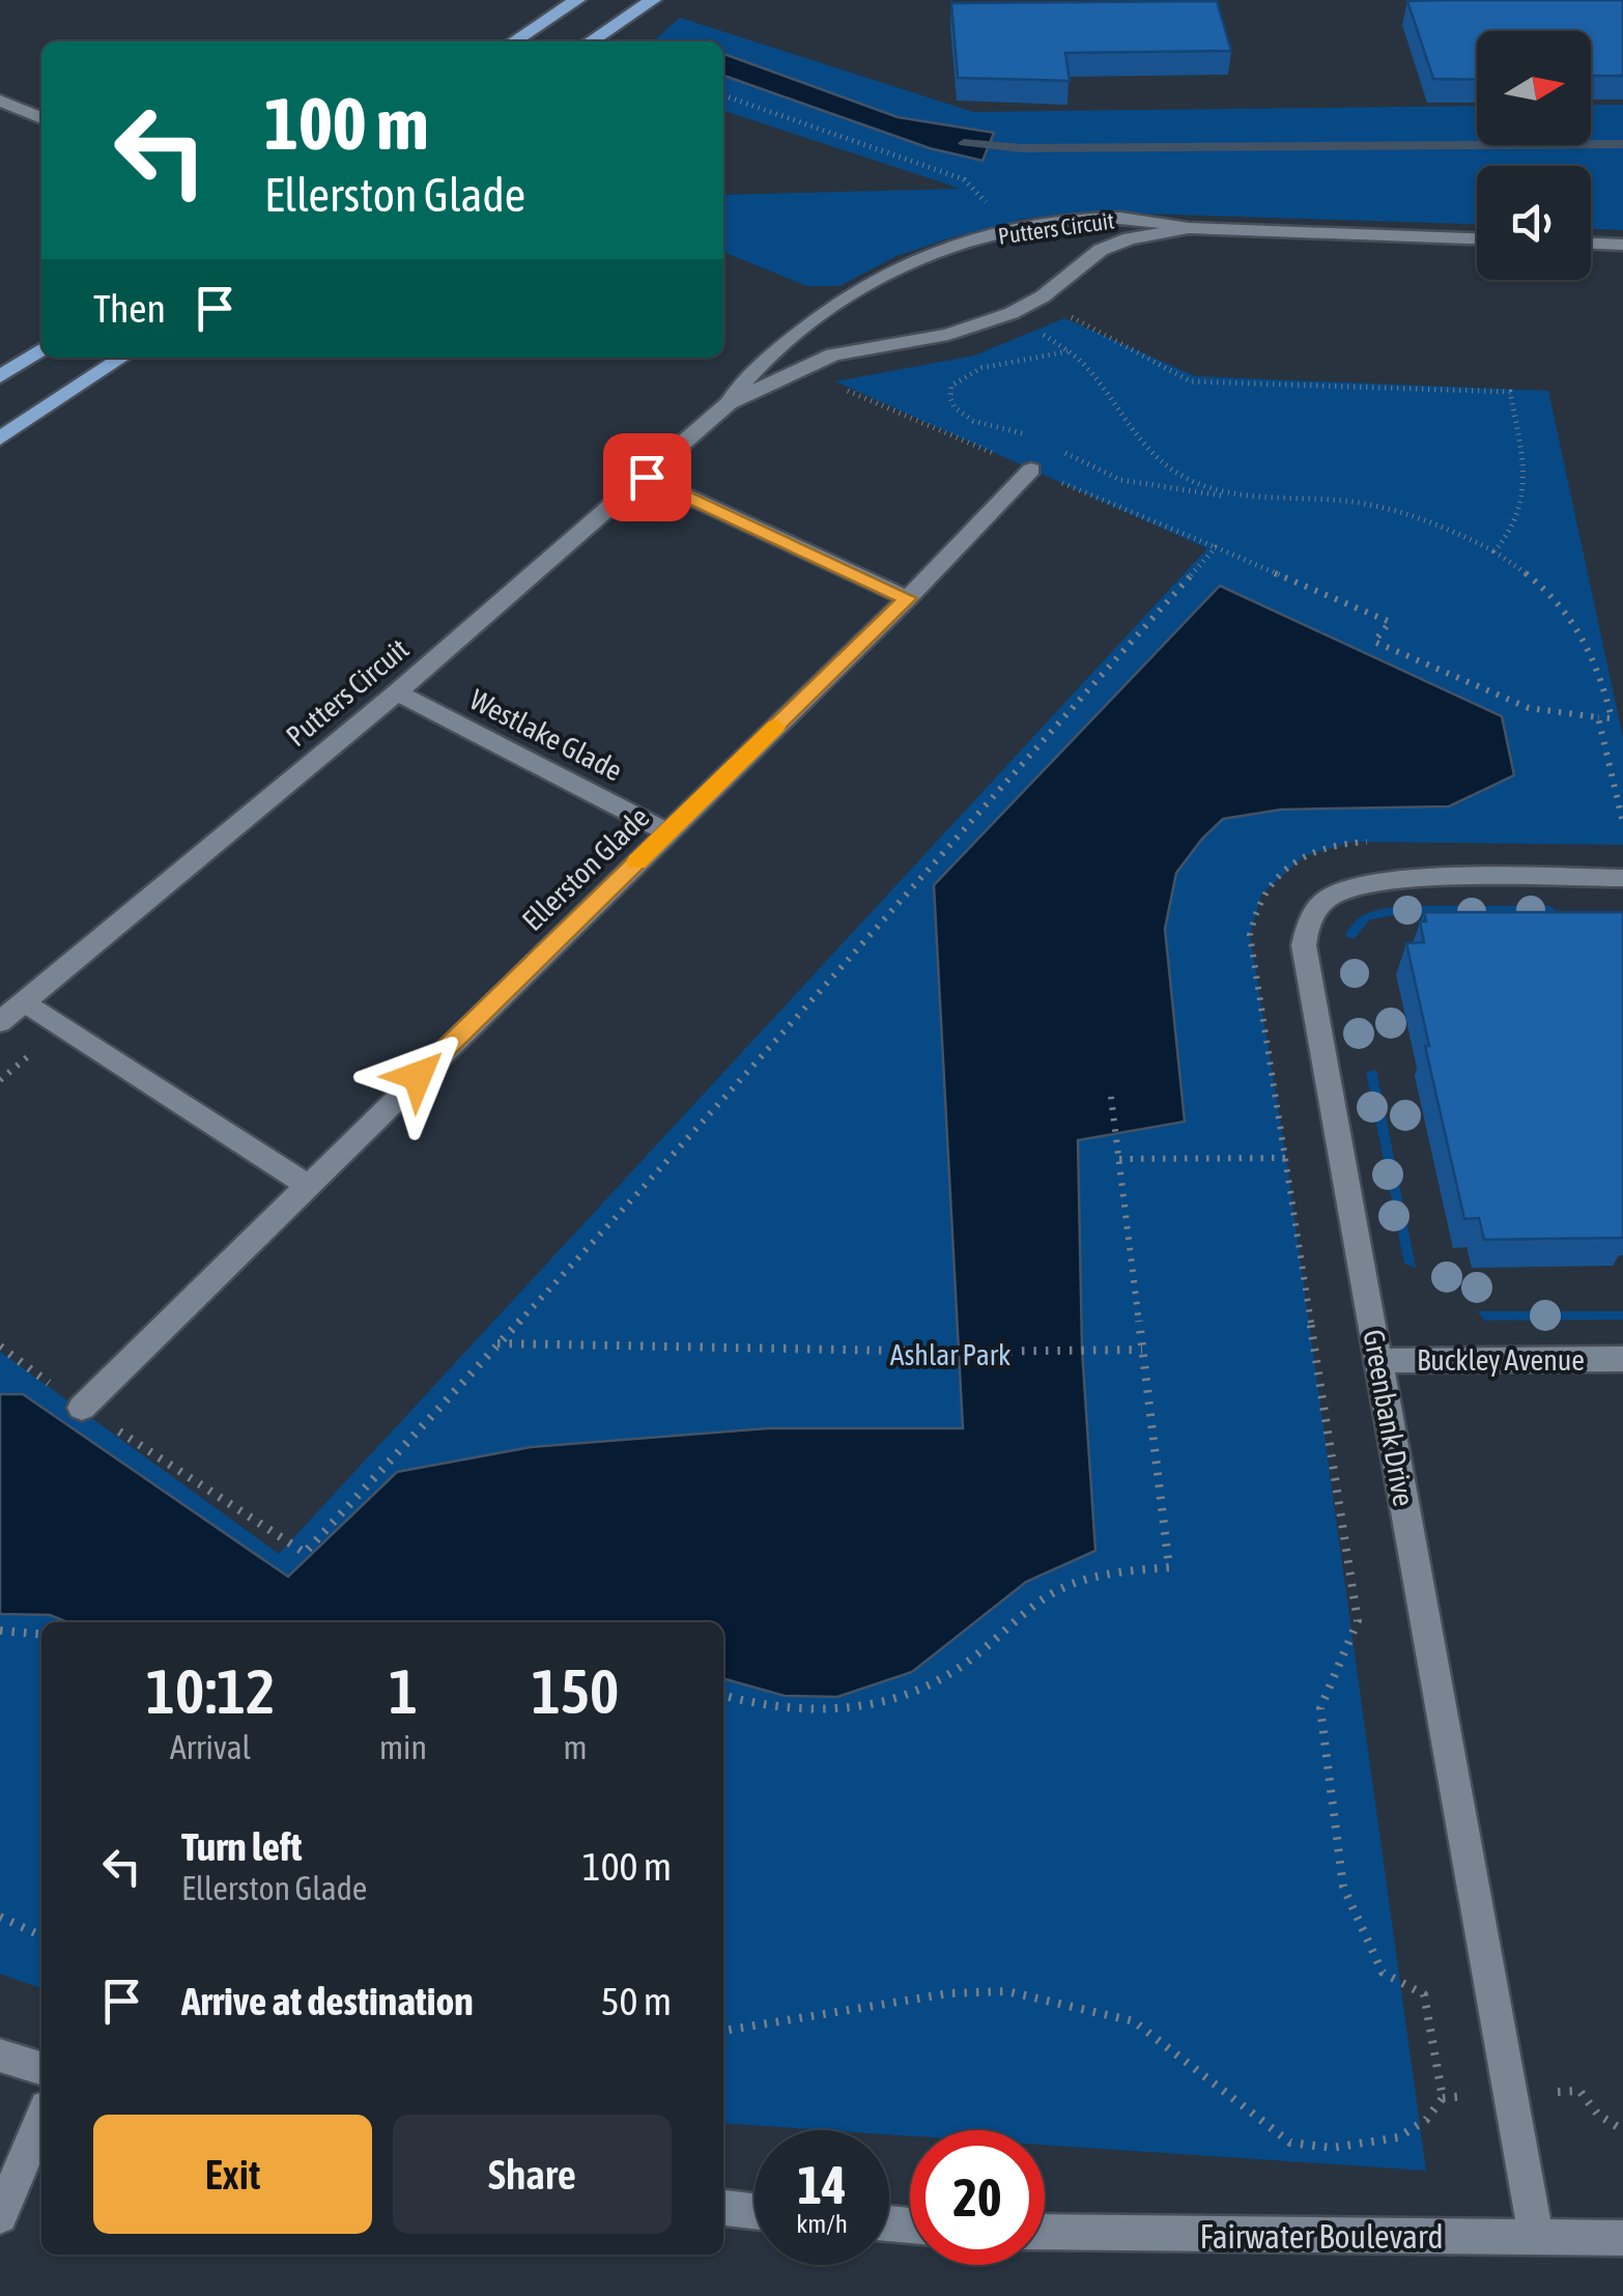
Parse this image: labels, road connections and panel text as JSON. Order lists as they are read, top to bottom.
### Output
{
  "streets": {
    "street": [
      "Putters Circuit",
      "Westlake Glade",
      "Ellerston Glade",
      "Buckley Avenue",
      "Greenbank Drive",
      "Fairwater Boulevard"
    ]
  },
  "crossings": [
    ["Putters Circuit", "Westlake Glade"],
    ["Westlake Glade", "Ellerston Glade"],
    ["Buckley Avenue", "Greenbank Drive"],
    ["Greenbank Drive", "Fairwater Boulevard"]
  ],
  "parks": ["Ashlar Park"],
  "north": "right",
  "page": {
    "turn": ["100 m", "Ellerston Glade"],
    "then": "Then",
    "eta": [
      "10:12",
      "Arrival",
      "1",
      "min",
      "150",
      "m"
    ],
    "list": [
      {
        "name": "Turn left",
        "note": "Ellerston Glade",
        "value": "100 m"
      },
      {
        "name": "Arrive at destination",
        "value": "50 m"
      }
    ],
    "buttons": ["Exit", "Share"],
    "speed": "14 km/h",
    "limit": "20"
  }
}
